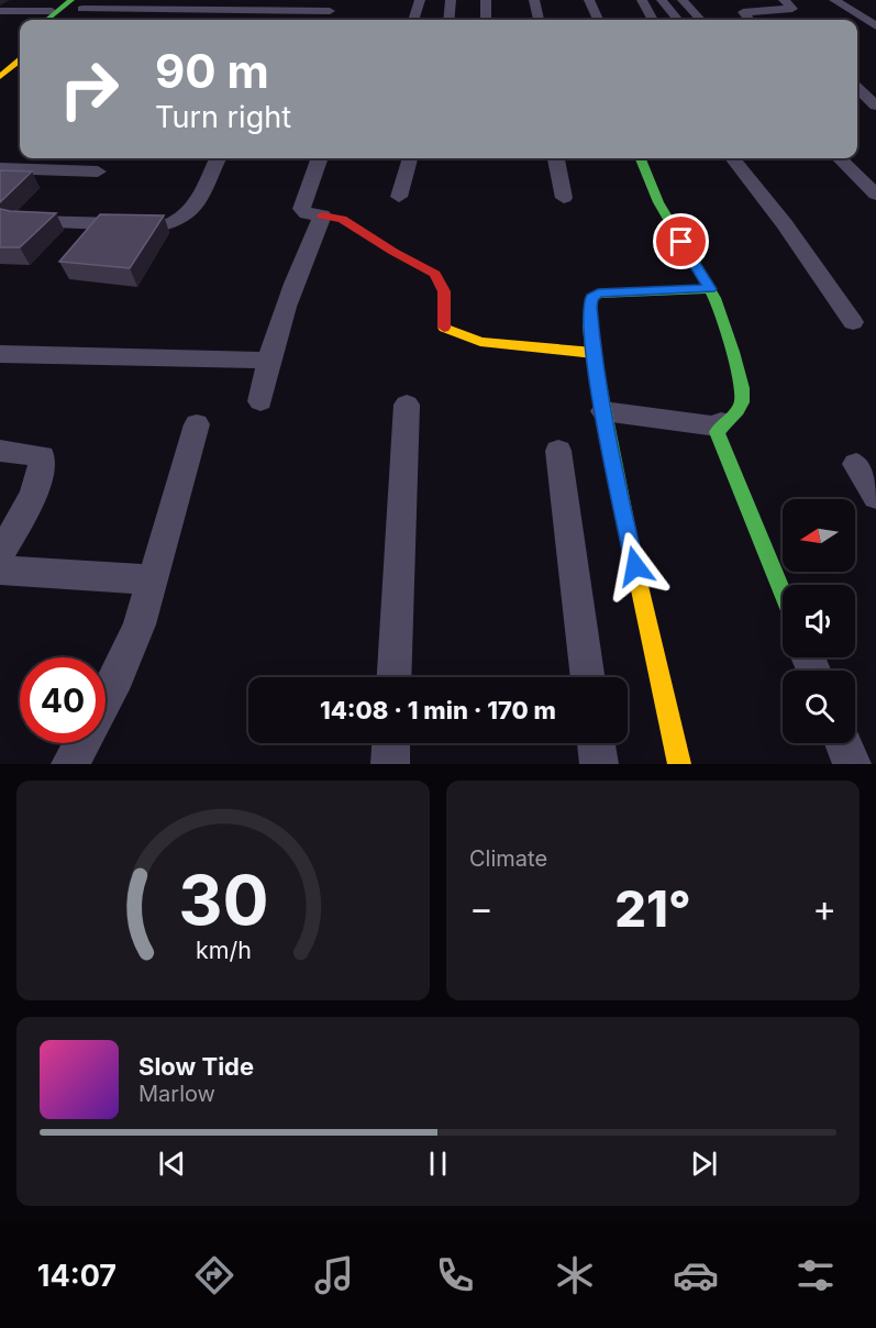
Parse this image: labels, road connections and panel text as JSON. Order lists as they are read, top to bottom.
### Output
{
  "north": "left",
  "page": {
    "turn": ["90 m", "Turn right"],
    "limit": "40",
    "trip": "14:08 · 1 min · 170 m",
    "tile": "Climate",
    "heat": ["−", "21°", "+"],
    "song": ["Slow Tide", "Marlow"],
    "tabs": "14:07",
    "gauge": ["30", "km/h"]
  }
}
